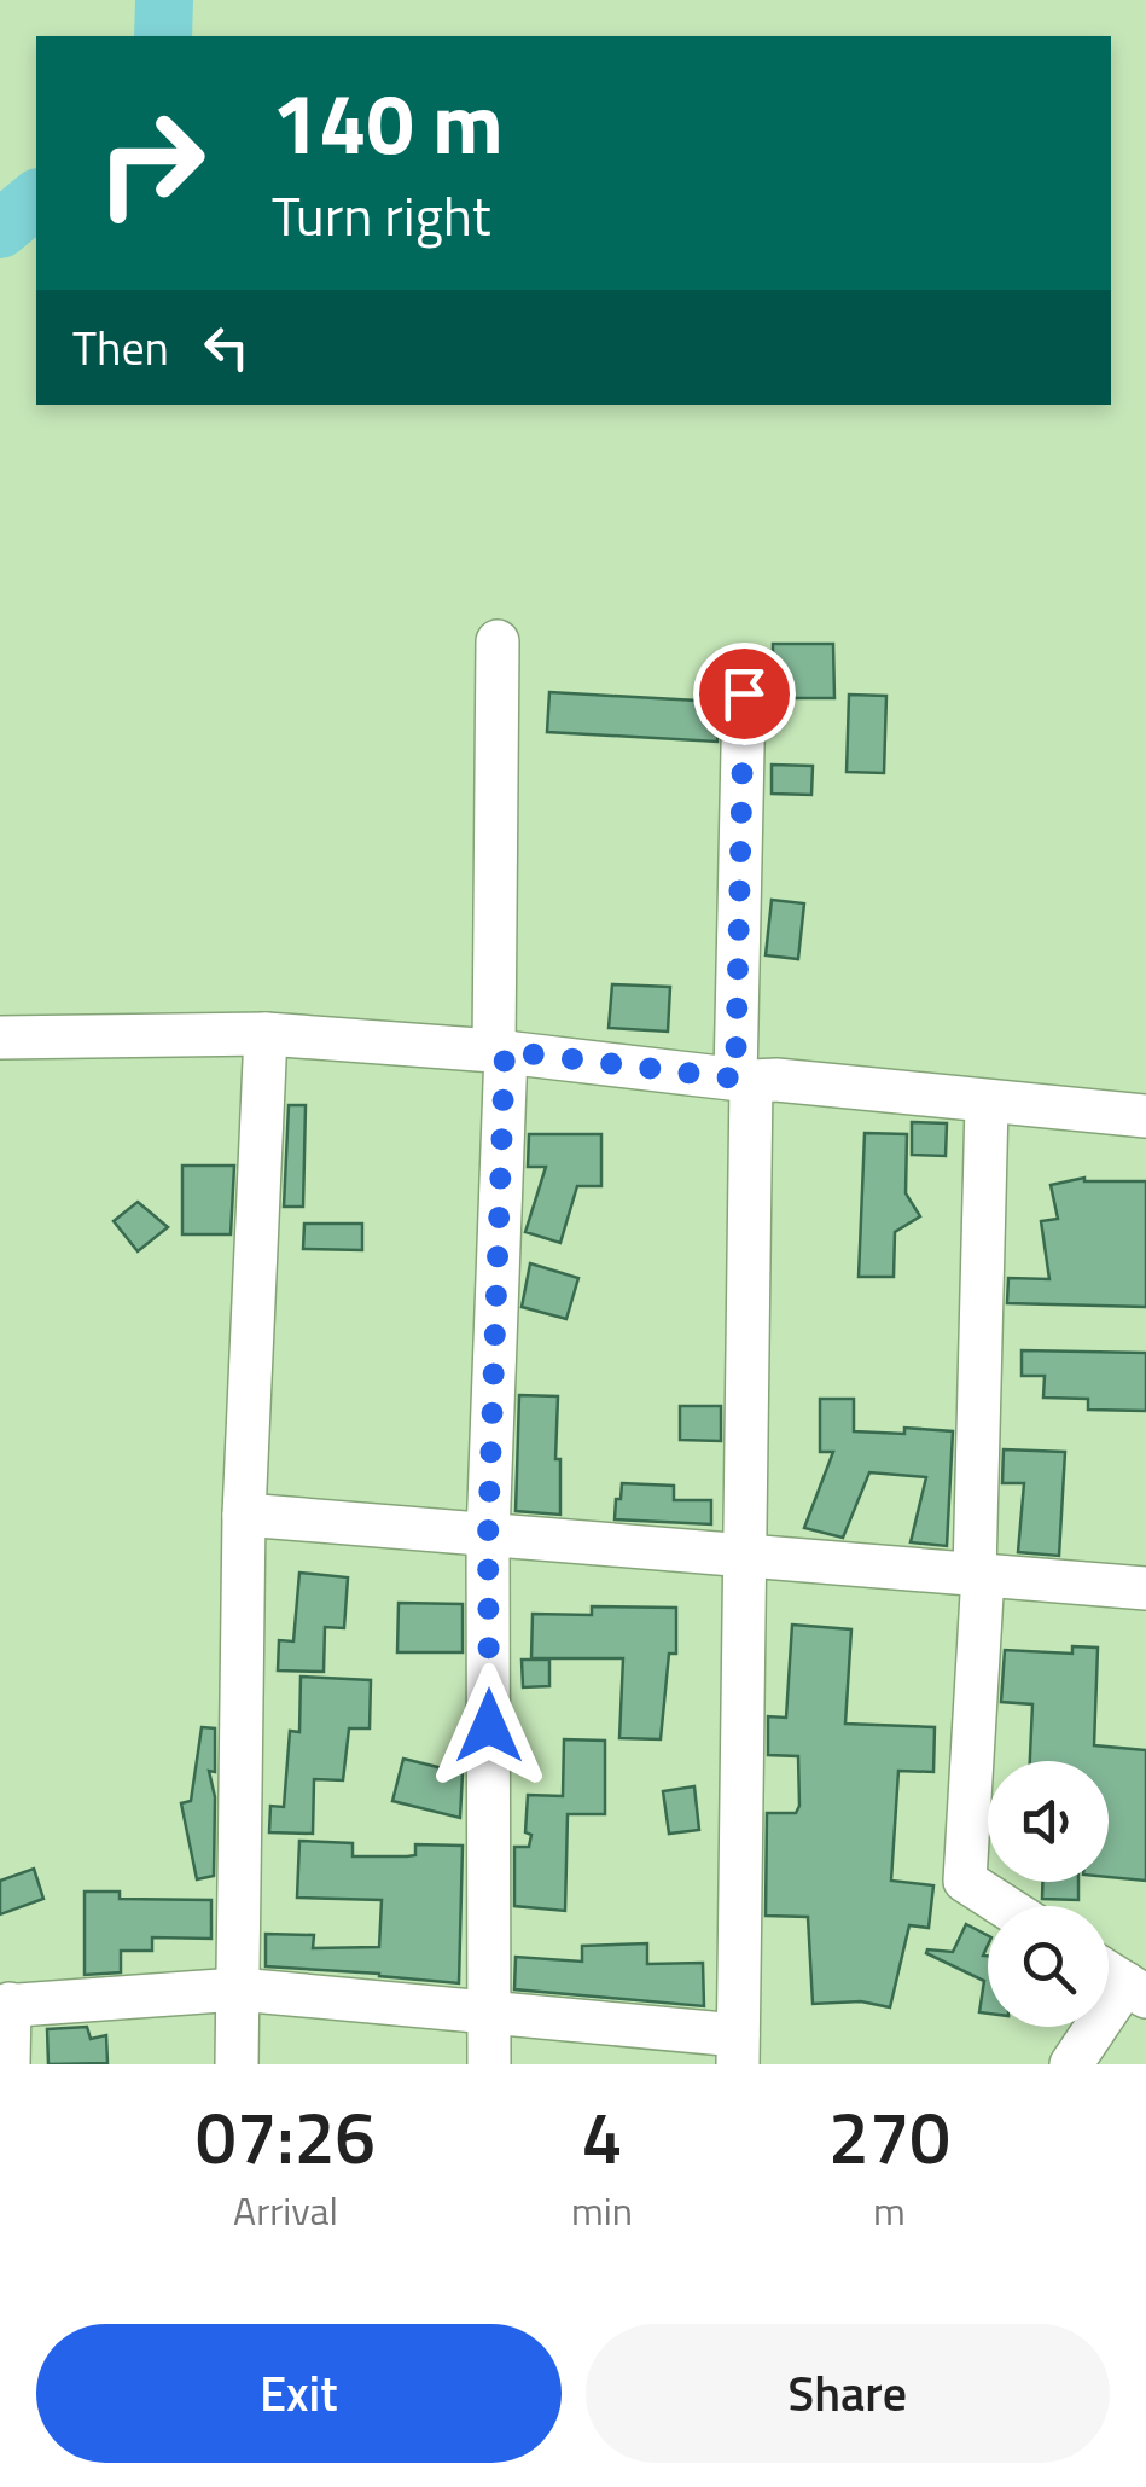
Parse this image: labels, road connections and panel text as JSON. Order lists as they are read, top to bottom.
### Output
{
  "page": {
    "turn": ["140 m", "Turn right"],
    "then": "Then",
    "eta": [
      "07:26",
      "Arrival",
      "4",
      "min",
      "270",
      "m"
    ],
    "buttons": ["Exit", "Share"]
  }
}
